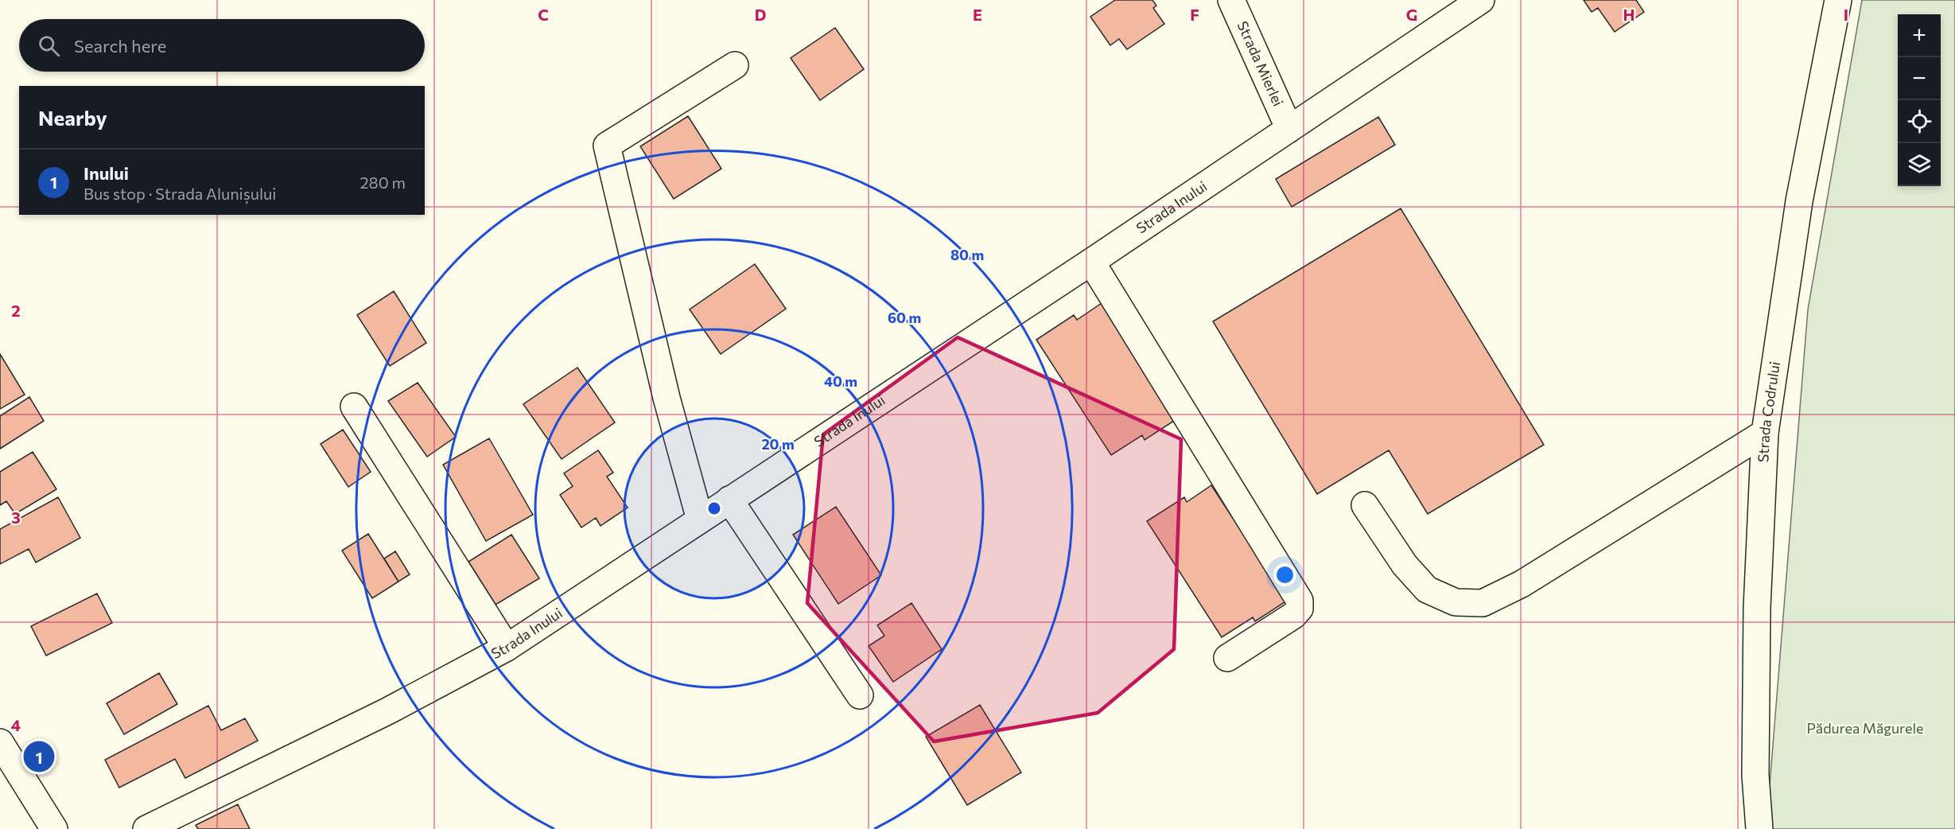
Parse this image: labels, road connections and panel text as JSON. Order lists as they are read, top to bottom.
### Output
{
  "streets": {
    "street": ["Strada Mierlei", "Strada Inului", "Strada Codrului"]
  },
  "crossings": [
    ["Strada Mierlei", "Strada Inului"]
  ],
  "parks": ["Pădurea Măgurele"],
  "page": {
    "map_buttons": ["+", "−"],
    "search": "Search here",
    "heading": "Nearby",
    "list": [
      {
        "mark": "1",
        "name": "Inului",
        "note": "Bus stop · Strada Alunișului",
        "value": "280 m"
      }
    ],
    "pins": "1"
  },
  "grid": {
    "columns": [
      "C",
      "D",
      "E",
      "F",
      "G",
      "H",
      "I"
    ],
    "rows": ["2", "3", "4"]
  },
  "rings": [
    "80 m",
    "60 m",
    "40 m",
    "20 m"
  ]
}
